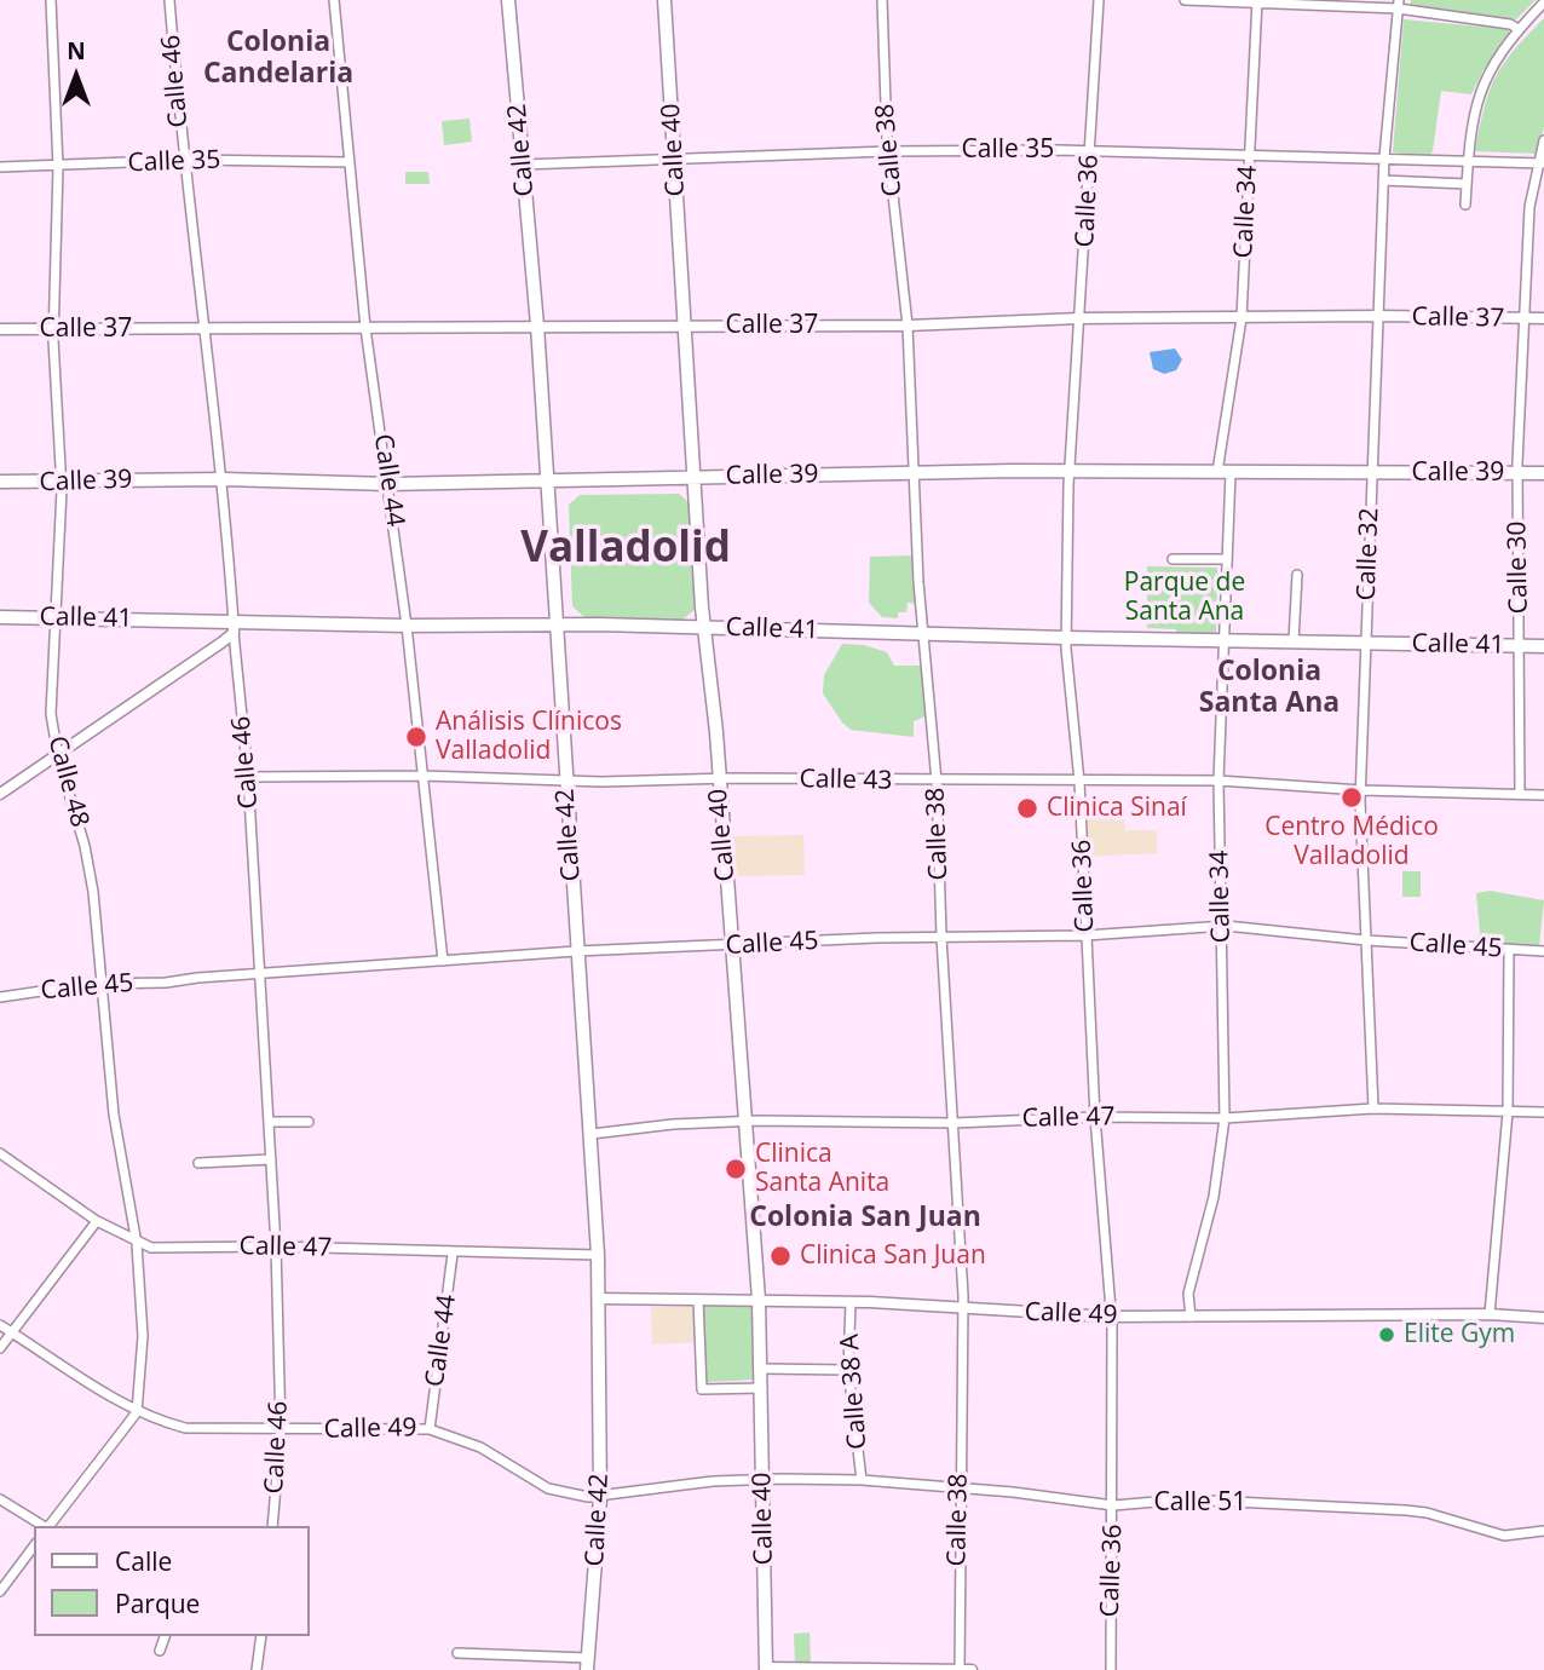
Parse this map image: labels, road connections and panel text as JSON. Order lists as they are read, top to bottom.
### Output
{
  "streets": {
    "main road": [
      "Calle 42",
      "Calle 40",
      "Calle 39",
      "Calle 41"
    ],
    "street": [
      "Calle 46",
      "Calle 38",
      "Calle 35",
      "Calle 36",
      "Calle 34",
      "Calle 37",
      "Calle 44",
      "Calle 32",
      "Calle 30",
      "Calle 43",
      "Calle 48",
      "Calle 45",
      "Calle 47",
      "Calle 49",
      "Calle 38 A",
      "Calle 51"
    ]
  },
  "crossings": [
    ["Calle 46", "Calle 35"],
    ["Calle 46", "Calle 37"],
    ["Calle 46", "Calle 39"],
    ["Calle 46", "Calle 41"],
    ["Calle 46", "Calle 43"],
    ["Calle 46", "Calle 45"],
    ["Calle 46", "Calle 47"],
    ["Calle 46", "Calle 49"],
    ["Calle 42", "Calle 35"],
    ["Calle 42", "Calle 37"],
    ["Calle 42", "Calle 39"],
    ["Calle 42", "Calle 41"],
    ["Calle 42", "Calle 43"],
    ["Calle 42", "Calle 45"],
    ["Calle 42", "Calle 47"],
    ["Calle 42", "Calle 49"],
    ["Calle 42", "Calle 51"],
    ["Calle 40", "Calle 35"],
    ["Calle 40", "Calle 37"],
    ["Calle 40", "Calle 39"],
    ["Calle 40", "Calle 41"],
    ["Calle 40", "Calle 43"],
    ["Calle 40", "Calle 45"],
    ["Calle 40", "Calle 47"],
    ["Calle 40", "Calle 49"],
    ["Calle 40", "Calle 51"],
    ["Calle 38", "Calle 35"],
    ["Calle 38", "Calle 37"],
    ["Calle 38", "Calle 39"],
    ["Calle 38", "Calle 41"],
    ["Calle 38", "Calle 43"],
    ["Calle 38", "Calle 45"],
    ["Calle 38", "Calle 47"],
    ["Calle 38", "Calle 49"],
    ["Calle 38", "Calle 51"],
    ["Calle 35", "Calle 36"],
    ["Calle 35", "Calle 34"],
    ["Calle 35", "Calle 44"],
    ["Calle 35", "Calle 32"],
    ["Calle 35", "Calle 30"],
    ["Calle 35", "Calle 48"],
    ["Calle 36", "Calle 37"],
    ["Calle 36", "Calle 39"],
    ["Calle 36", "Calle 41"],
    ["Calle 36", "Calle 43"],
    ["Calle 36", "Calle 45"],
    ["Calle 36", "Calle 47"],
    ["Calle 36", "Calle 49"],
    ["Calle 36", "Calle 51"],
    ["Calle 34", "Calle 37"],
    ["Calle 34", "Calle 39"],
    ["Calle 34", "Calle 41"],
    ["Calle 34", "Calle 43"],
    ["Calle 34", "Calle 45"],
    ["Calle 34", "Calle 47"],
    ["Calle 34", "Calle 49"],
    ["Calle 37", "Calle 44"],
    ["Calle 37", "Calle 32"],
    ["Calle 37", "Calle 30"],
    ["Calle 37", "Calle 48"],
    ["Calle 39", "Calle 44"],
    ["Calle 39", "Calle 32"],
    ["Calle 39", "Calle 30"],
    ["Calle 39", "Calle 48"],
    ["Calle 44", "Calle 41"],
    ["Calle 44", "Calle 43"],
    ["Calle 44", "Calle 45"],
    ["Calle 44", "Calle 47"],
    ["Calle 44", "Calle 49"],
    ["Calle 32", "Calle 41"],
    ["Calle 32", "Calle 43"],
    ["Calle 32", "Calle 45"],
    ["Calle 32", "Calle 47"],
    ["Calle 30", "Calle 41"],
    ["Calle 30", "Calle 43"],
    ["Calle 41", "Calle 48"],
    ["Calle 48", "Calle 45"],
    ["Calle 48", "Calle 47"],
    ["Calle 48", "Calle 49"],
    ["Calle 49", "Calle 38 A"],
    ["Calle 49", "Calle 51"],
    ["Calle 38 A", "Calle 51"]
  ],
  "districts": [
    "Colonia Candelaria",
    "Valladolid",
    "Colonia Santa Ana",
    "Colonia San Juan"
  ],
  "parks": ["Parque de Santa Ana"],
  "places": [
    "Análisis Clínicos Valladolid",
    "Centro Médico Valladolid",
    "Clinica Sinaí",
    "Clinica Santa Anita",
    "Clinica San Juan",
    "Elite Gym"
  ],
  "legend": ["Calle", "Parque"],
  "north": "top"
}
